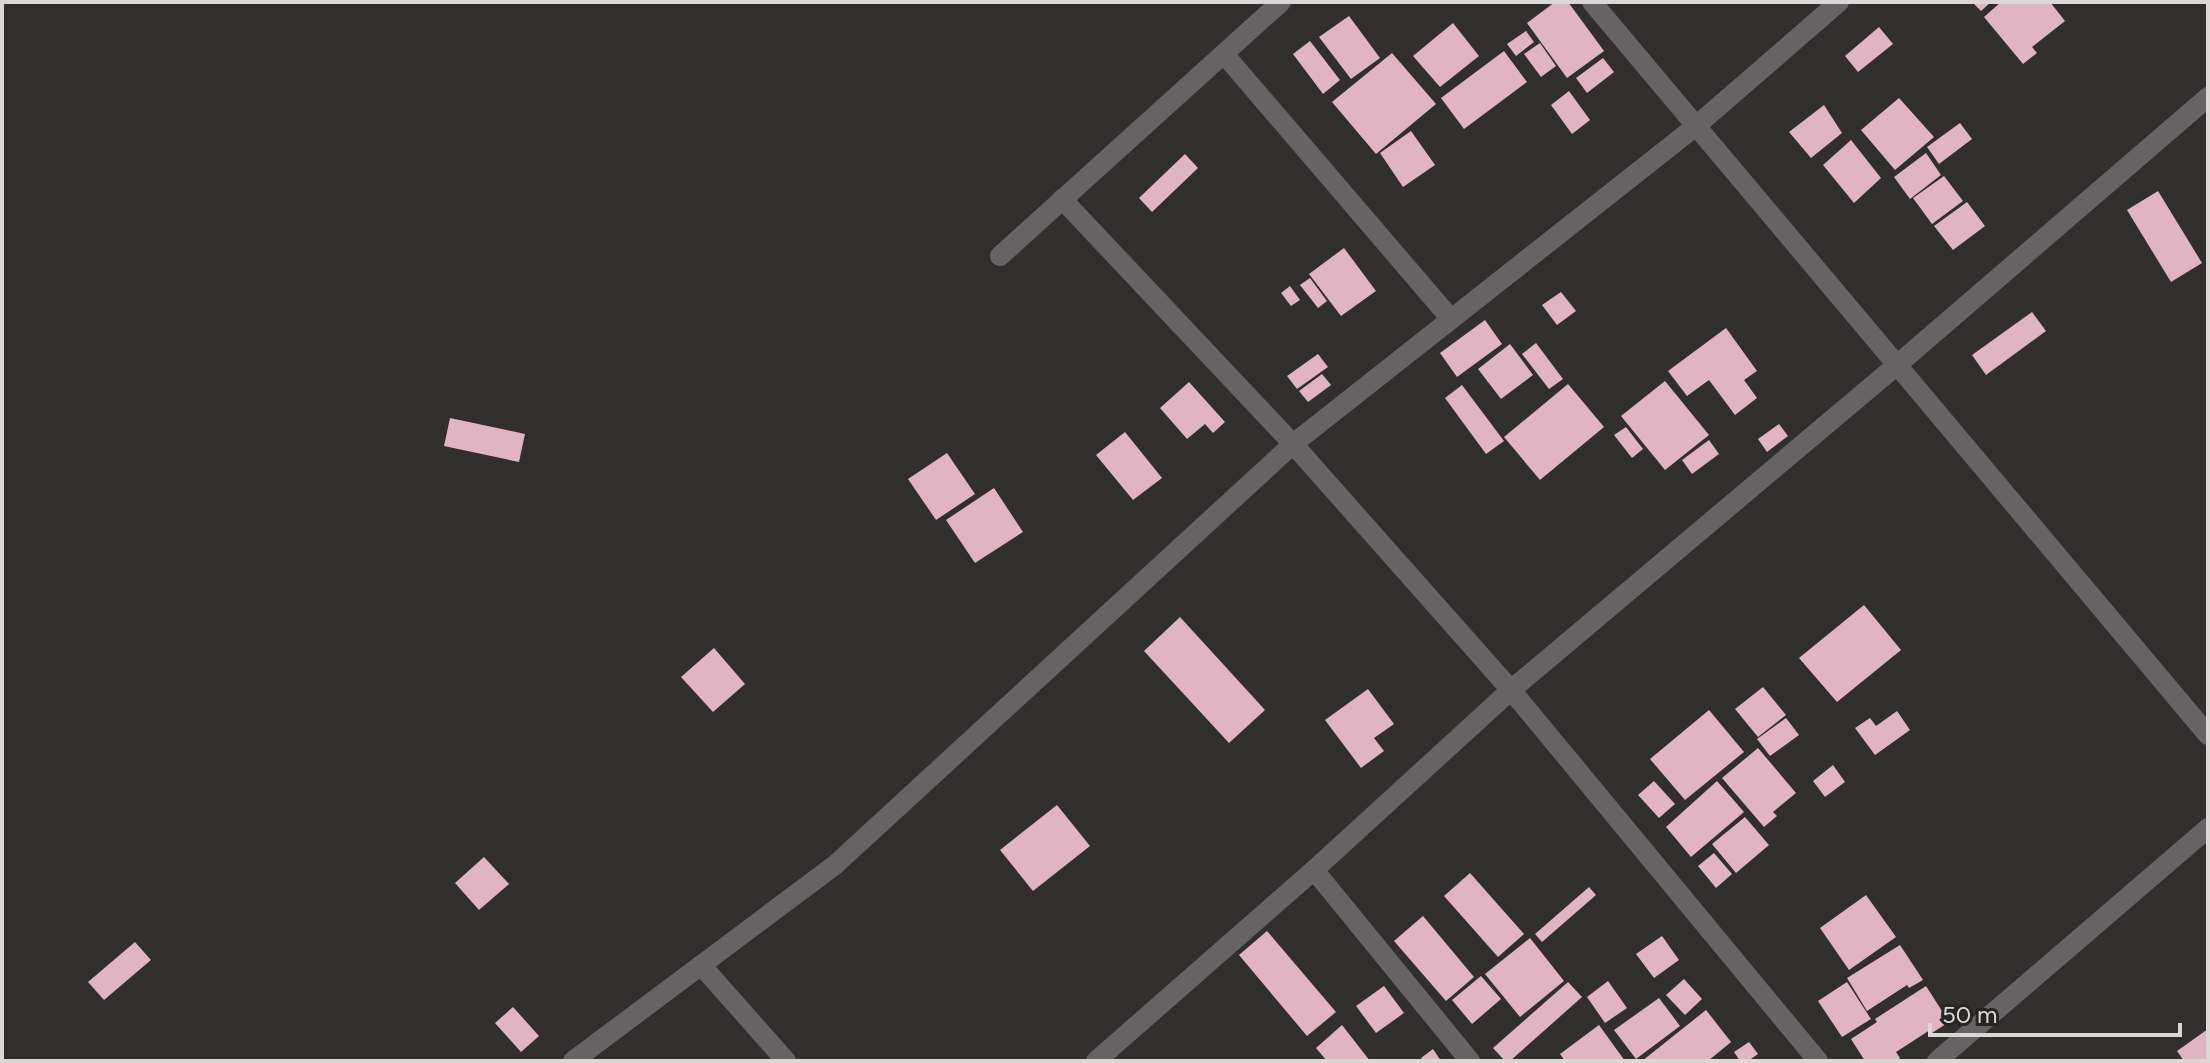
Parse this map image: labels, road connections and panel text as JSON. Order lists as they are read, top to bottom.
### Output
{
  "scale_bar": "50 m"
}
